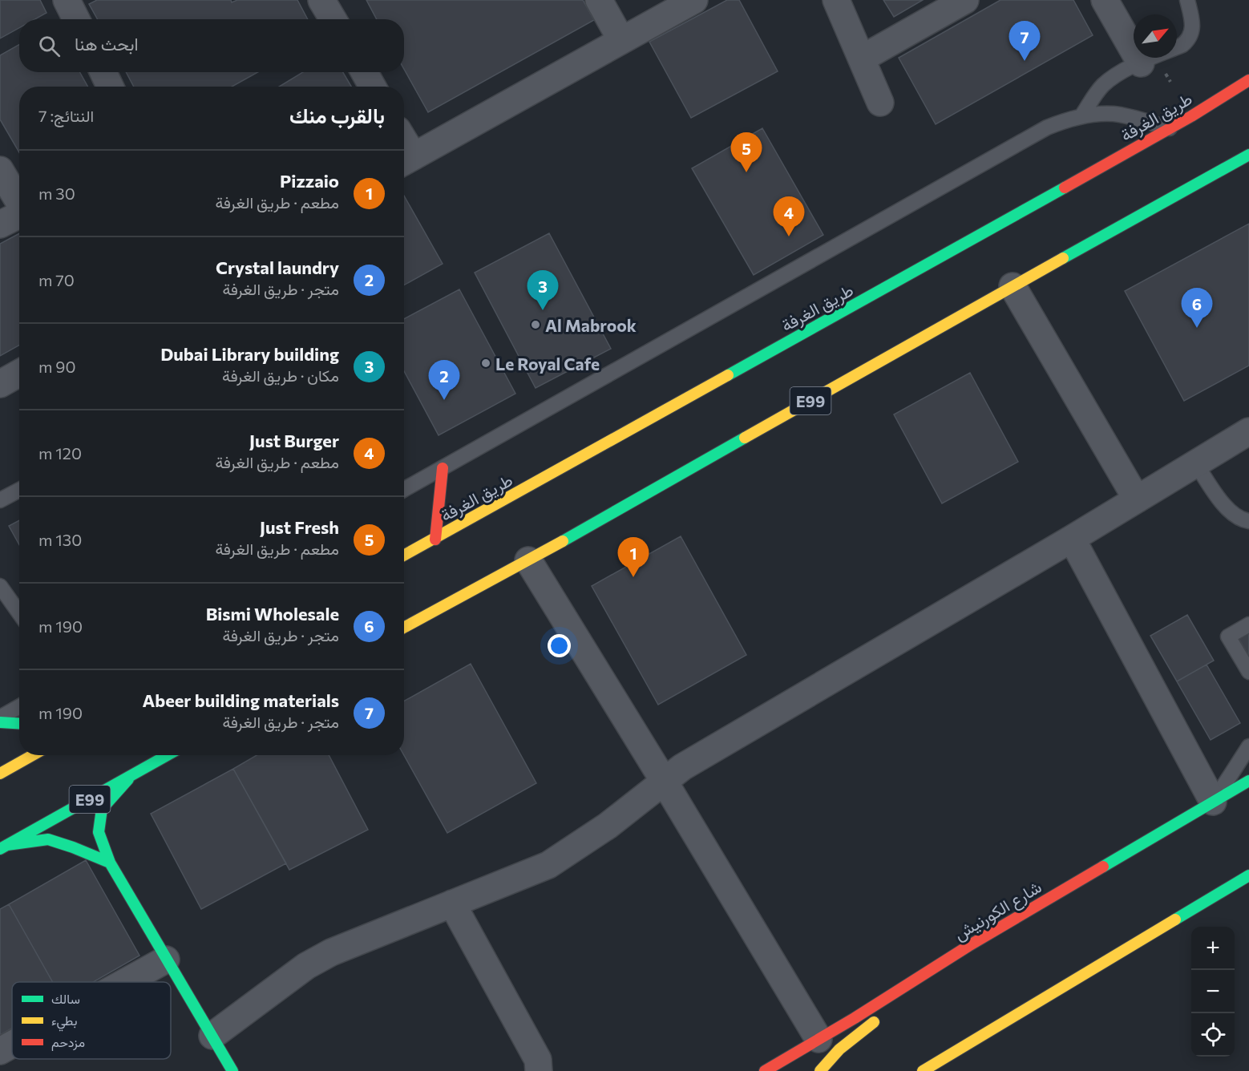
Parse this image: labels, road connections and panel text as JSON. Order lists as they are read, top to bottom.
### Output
{
  "streets": {
    "main road": ["طريق الغرفة", "E99", "شارع الكورنيش"]
  },
  "places": ["Al Mabrook", "Le Royal Cafe"],
  "legend": ["سالك", "بطيء", "مزدحم"],
  "north": "top right",
  "page": {
    "search": "ابحث هنا",
    "pins": [
      "7",
      "5",
      "4",
      "3",
      "6",
      "2",
      "1"
    ],
    "heading": ["بالقرب منك", "النتائج: 7"],
    "list": [
      {
        "mark": "1",
        "name": "Pizzaio",
        "note": "مطعم · طريق الغرفة",
        "value": "30 m"
      },
      {
        "mark": "2",
        "name": "Crystal laundry",
        "note": "متجر · طريق الغرفة",
        "value": "70 m"
      },
      {
        "mark": "3",
        "name": "Dubai Library building",
        "note": "مكان · طريق الغرفة",
        "value": "90 m"
      },
      {
        "mark": "4",
        "name": "Just Burger",
        "note": "مطعم · طريق الغرفة",
        "value": "120 m"
      },
      {
        "mark": "5",
        "name": "Just Fresh",
        "note": "مطعم · طريق الغرفة",
        "value": "130 m"
      },
      {
        "mark": "6",
        "name": "Bismi Wholesale",
        "note": "متجر · طريق الغرفة",
        "value": "190 m"
      },
      {
        "mark": "7",
        "name": "Abeer building materials",
        "note": "متجر · طريق الغرفة",
        "value": "190 m"
      }
    ],
    "map_buttons": ["+", "−"]
  }
}
